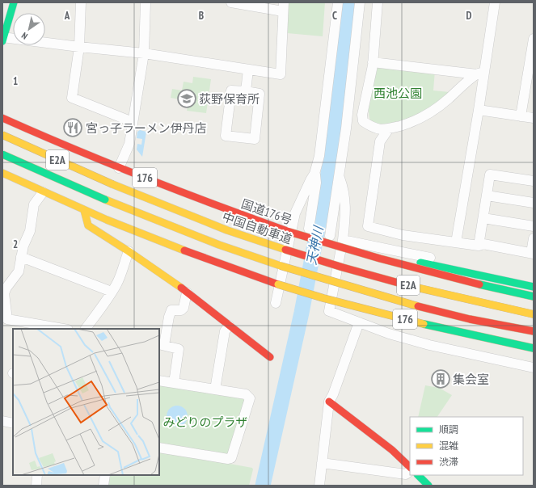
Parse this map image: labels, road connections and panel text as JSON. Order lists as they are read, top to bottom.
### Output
{
  "streets": {
    "main road": [
      "E2A",
      "176",
      "国道176号",
      "中国自動車道"
    ]
  },
  "water": ["天神川"],
  "parks": ["西池公園", "みどりのプラザ"],
  "places": {
    "school or university": ["荻野保育所"],
    "restaurant": ["宮っ子ラーメン伊丹店"],
    "building": ["集会室"]
  },
  "legend": ["順調", "混雑", "渋滞"],
  "north": "bottom left",
  "grid": {
    "columns": [
      "A",
      "B",
      "C",
      "D"
    ],
    "rows": ["1", "2"]
  }
}
